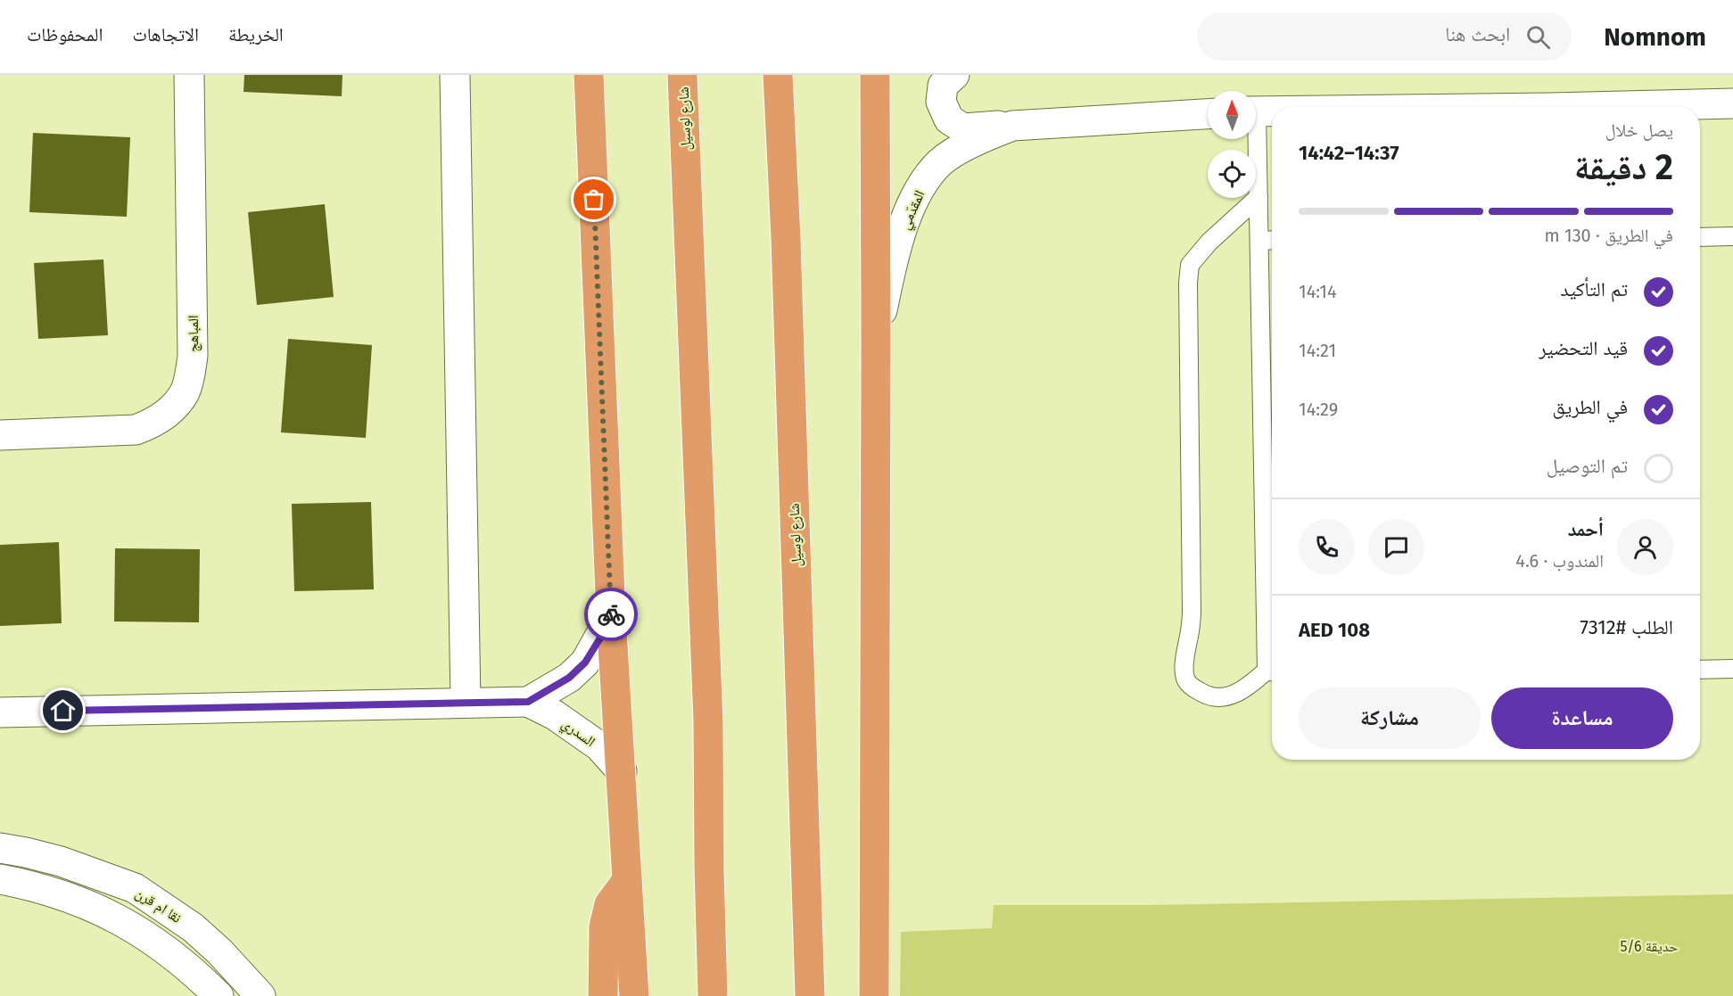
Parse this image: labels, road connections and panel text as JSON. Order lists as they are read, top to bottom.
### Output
{
  "streets": {
    "highway": ["شارع لوسيل"],
    "street": [
      "المقدّمي",
      "المباهج",
      "السدري",
      "نقا ام قرن"
    ]
  },
  "parks": ["حديقة 5/6"],
  "north": "top",
  "page": {
    "header": "Nomnom",
    "search": "ابحث هنا",
    "nav": ["الخريطة", "الاتجاهات", "المحفوظات"],
    "heading": ["2 دقيقة", "يصل خلال", "14:37–14:42"],
    "panel": [
      "أحمد",
      "المندوب · 4.6",
      "الطلب #7312",
      "AED 108"
    ],
    "bar": "في الطريق · 130 m",
    "list": [
      ["تم التأكيد", "14:14"],
      ["قيد التحضير", "14:21"],
      ["في الطريق", "14:29"],
      "تم التوصيل"
    ],
    "buttons": ["مساعدة", "مشاركة"]
  }
}
